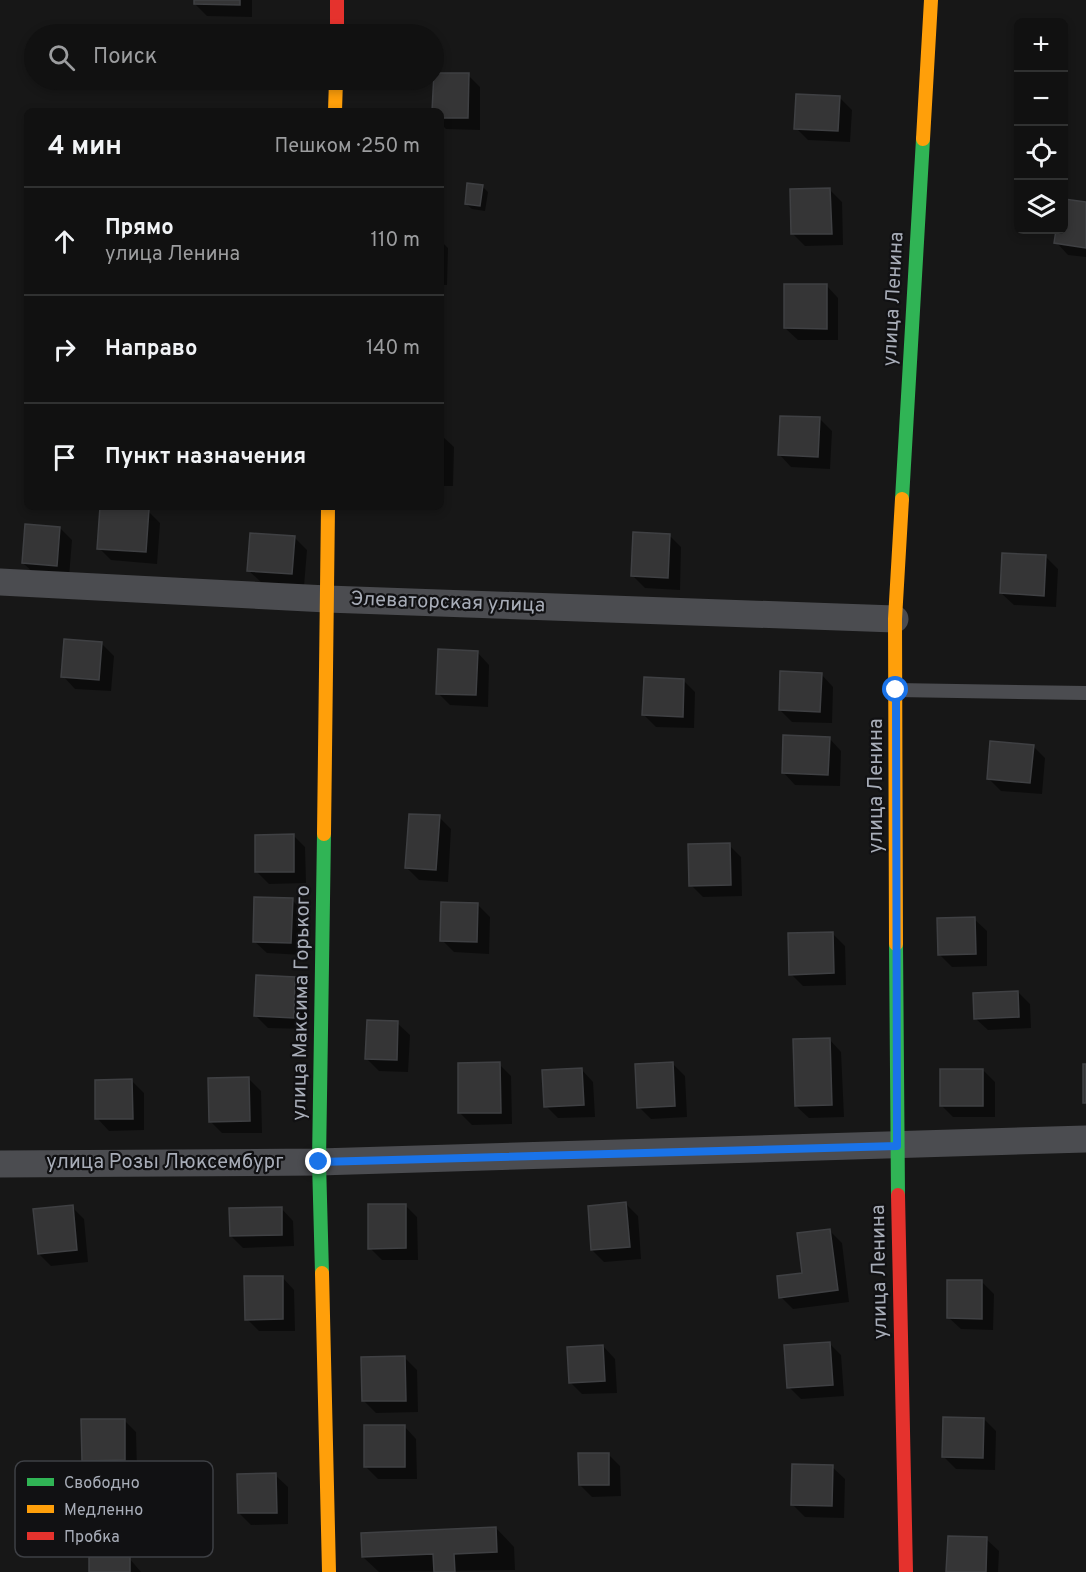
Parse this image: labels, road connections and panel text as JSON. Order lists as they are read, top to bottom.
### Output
{
  "streets": {
    "street": [
      "улица Ленина",
      "Элеваторская улица",
      "улица Максима Горького",
      "улица Розы Люксембург"
    ]
  },
  "crossings": [
    ["улица Ленина", "Элеваторская улица"],
    ["улица Ленина", "улица Розы Люксембург"],
    ["Элеваторская улица", "улица Максима Горького"],
    ["улица Максима Горького", "улица Розы Люксембург"]
  ],
  "legend": ["Свободно", "Медленно", "Пробка"],
  "page": {
    "map_buttons": ["+", "−"],
    "search": "Поиск",
    "heading": ["4 мин", "Пешком · 250 m"],
    "list": [
      ["Прямо", "улица Ленина", "110 m"],
      ["Направо", "140 m"],
      "Пункт назначения"
    ]
  }
}
